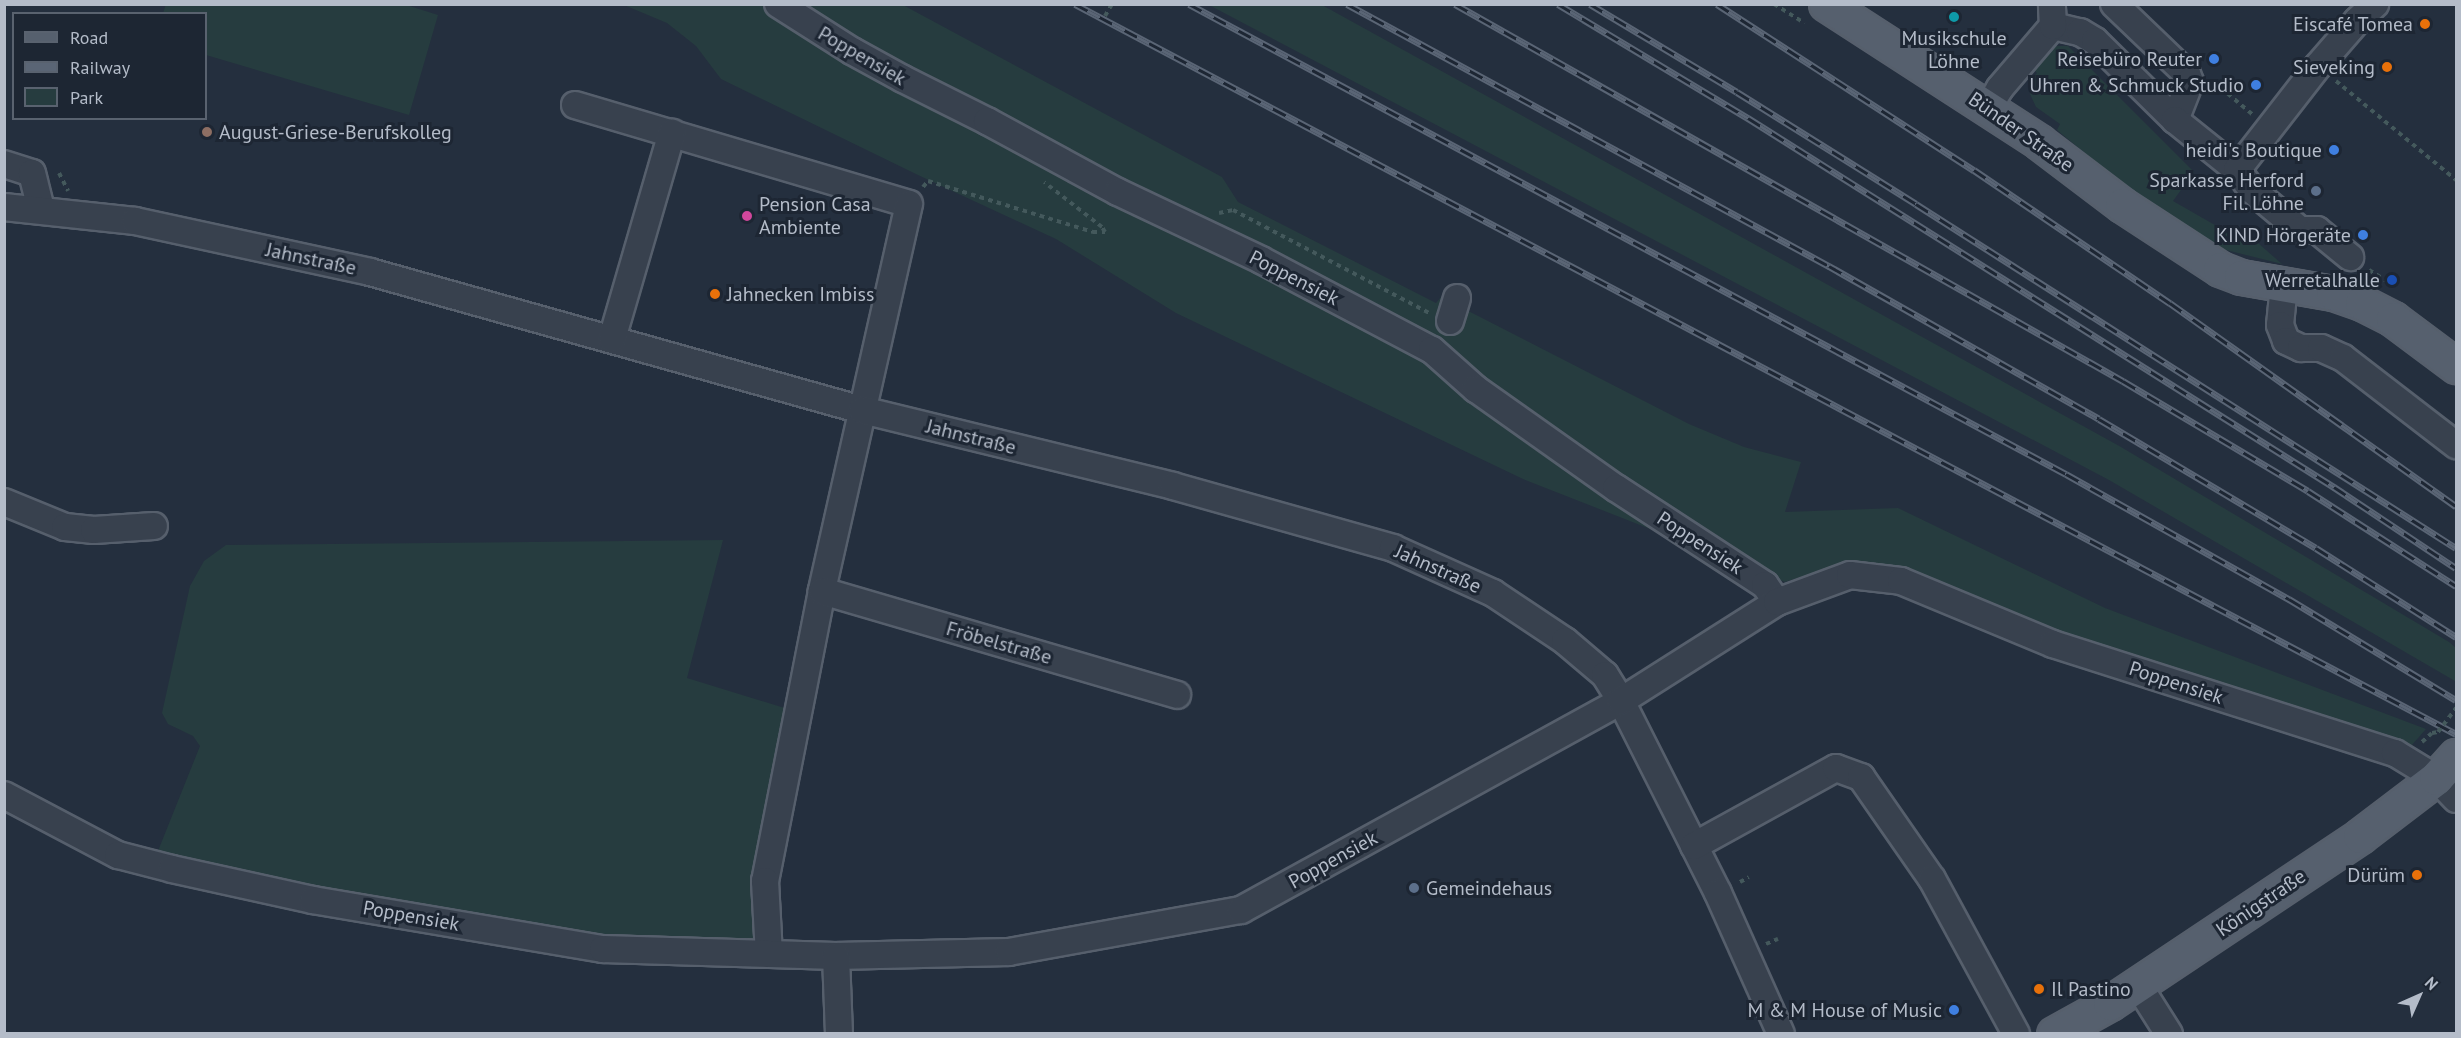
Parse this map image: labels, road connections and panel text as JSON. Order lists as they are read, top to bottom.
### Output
{
  "streets": {
    "main road": ["Bünder Straße", "Königstraße"],
    "street": ["Poppensiek", "Jahnstraße", "Fröbelstraße"]
  },
  "crossings": [
    ["Poppensiek", "Jahnstraße"],
    ["Poppensiek", "Königstraße"]
  ],
  "places": [
    "Musikschule Löhne",
    "Eiscafé Tomea",
    "Reisebüro Reuter",
    "Sieveking",
    "Uhren & Schmuck Studio",
    "August-Griese-Berufskolleg",
    "heidi's Boutique",
    "Sparkasse Herford Fil. Löhne",
    "Pension Casa Ambiente",
    "KIND Hörgeräte",
    "Werretalhalle",
    "Jahnecken Imbiss",
    "Dürüm",
    "Gemeindehaus",
    "Il Pastino",
    "M & M House of Music"
  ],
  "legend": ["Road", "Railway", "Park"],
  "north": "top right"
}
